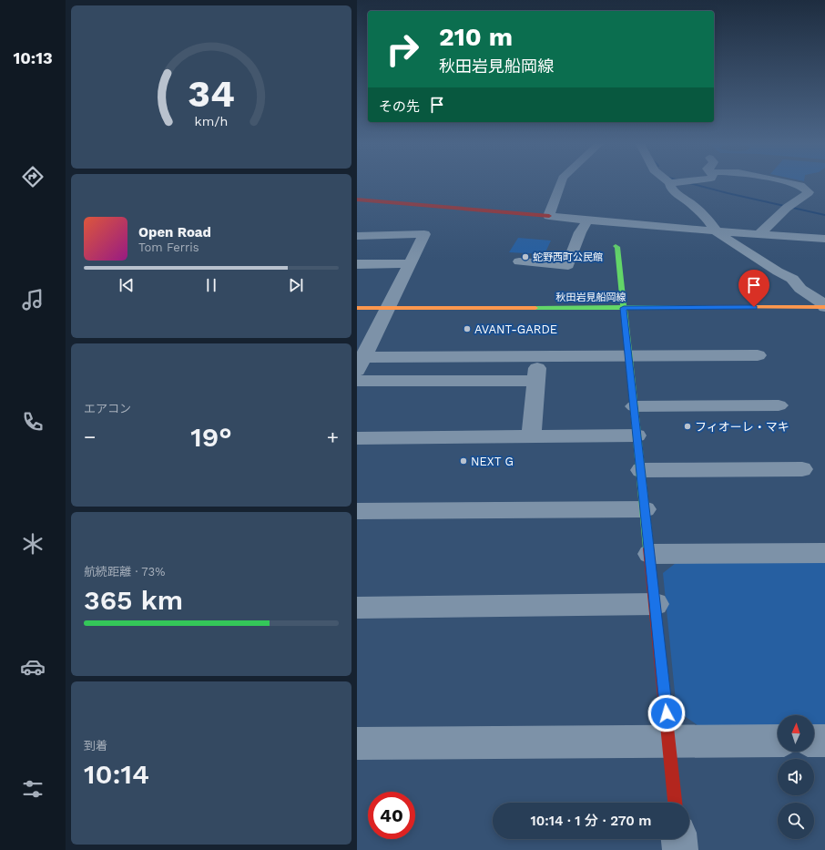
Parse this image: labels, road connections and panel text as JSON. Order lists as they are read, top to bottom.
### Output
{
  "streets": {
    "street": ["秋田岩見船岡線"]
  },
  "places": [
    "蛇野西町公民館",
    "AVANT-GARDE",
    "フィオーレ・マキ",
    "NEXT G"
  ],
  "north": "top",
  "page": {
    "tabs": "10:13",
    "turn": ["210 m", "秋田岩見船岡線"],
    "then": "その先",
    "song": ["Open Road", "Tom Ferris"],
    "tile": [
      "エアコン",
      ["航続距離 · 73%", "365 km"],
      ["到着", "10:14"]
    ],
    "heat": ["−", "19°", "+"],
    "limit": "40",
    "trip": "10:14 · 1 分 · 270 m",
    "gauge": ["34", "km/h"]
  }
}
